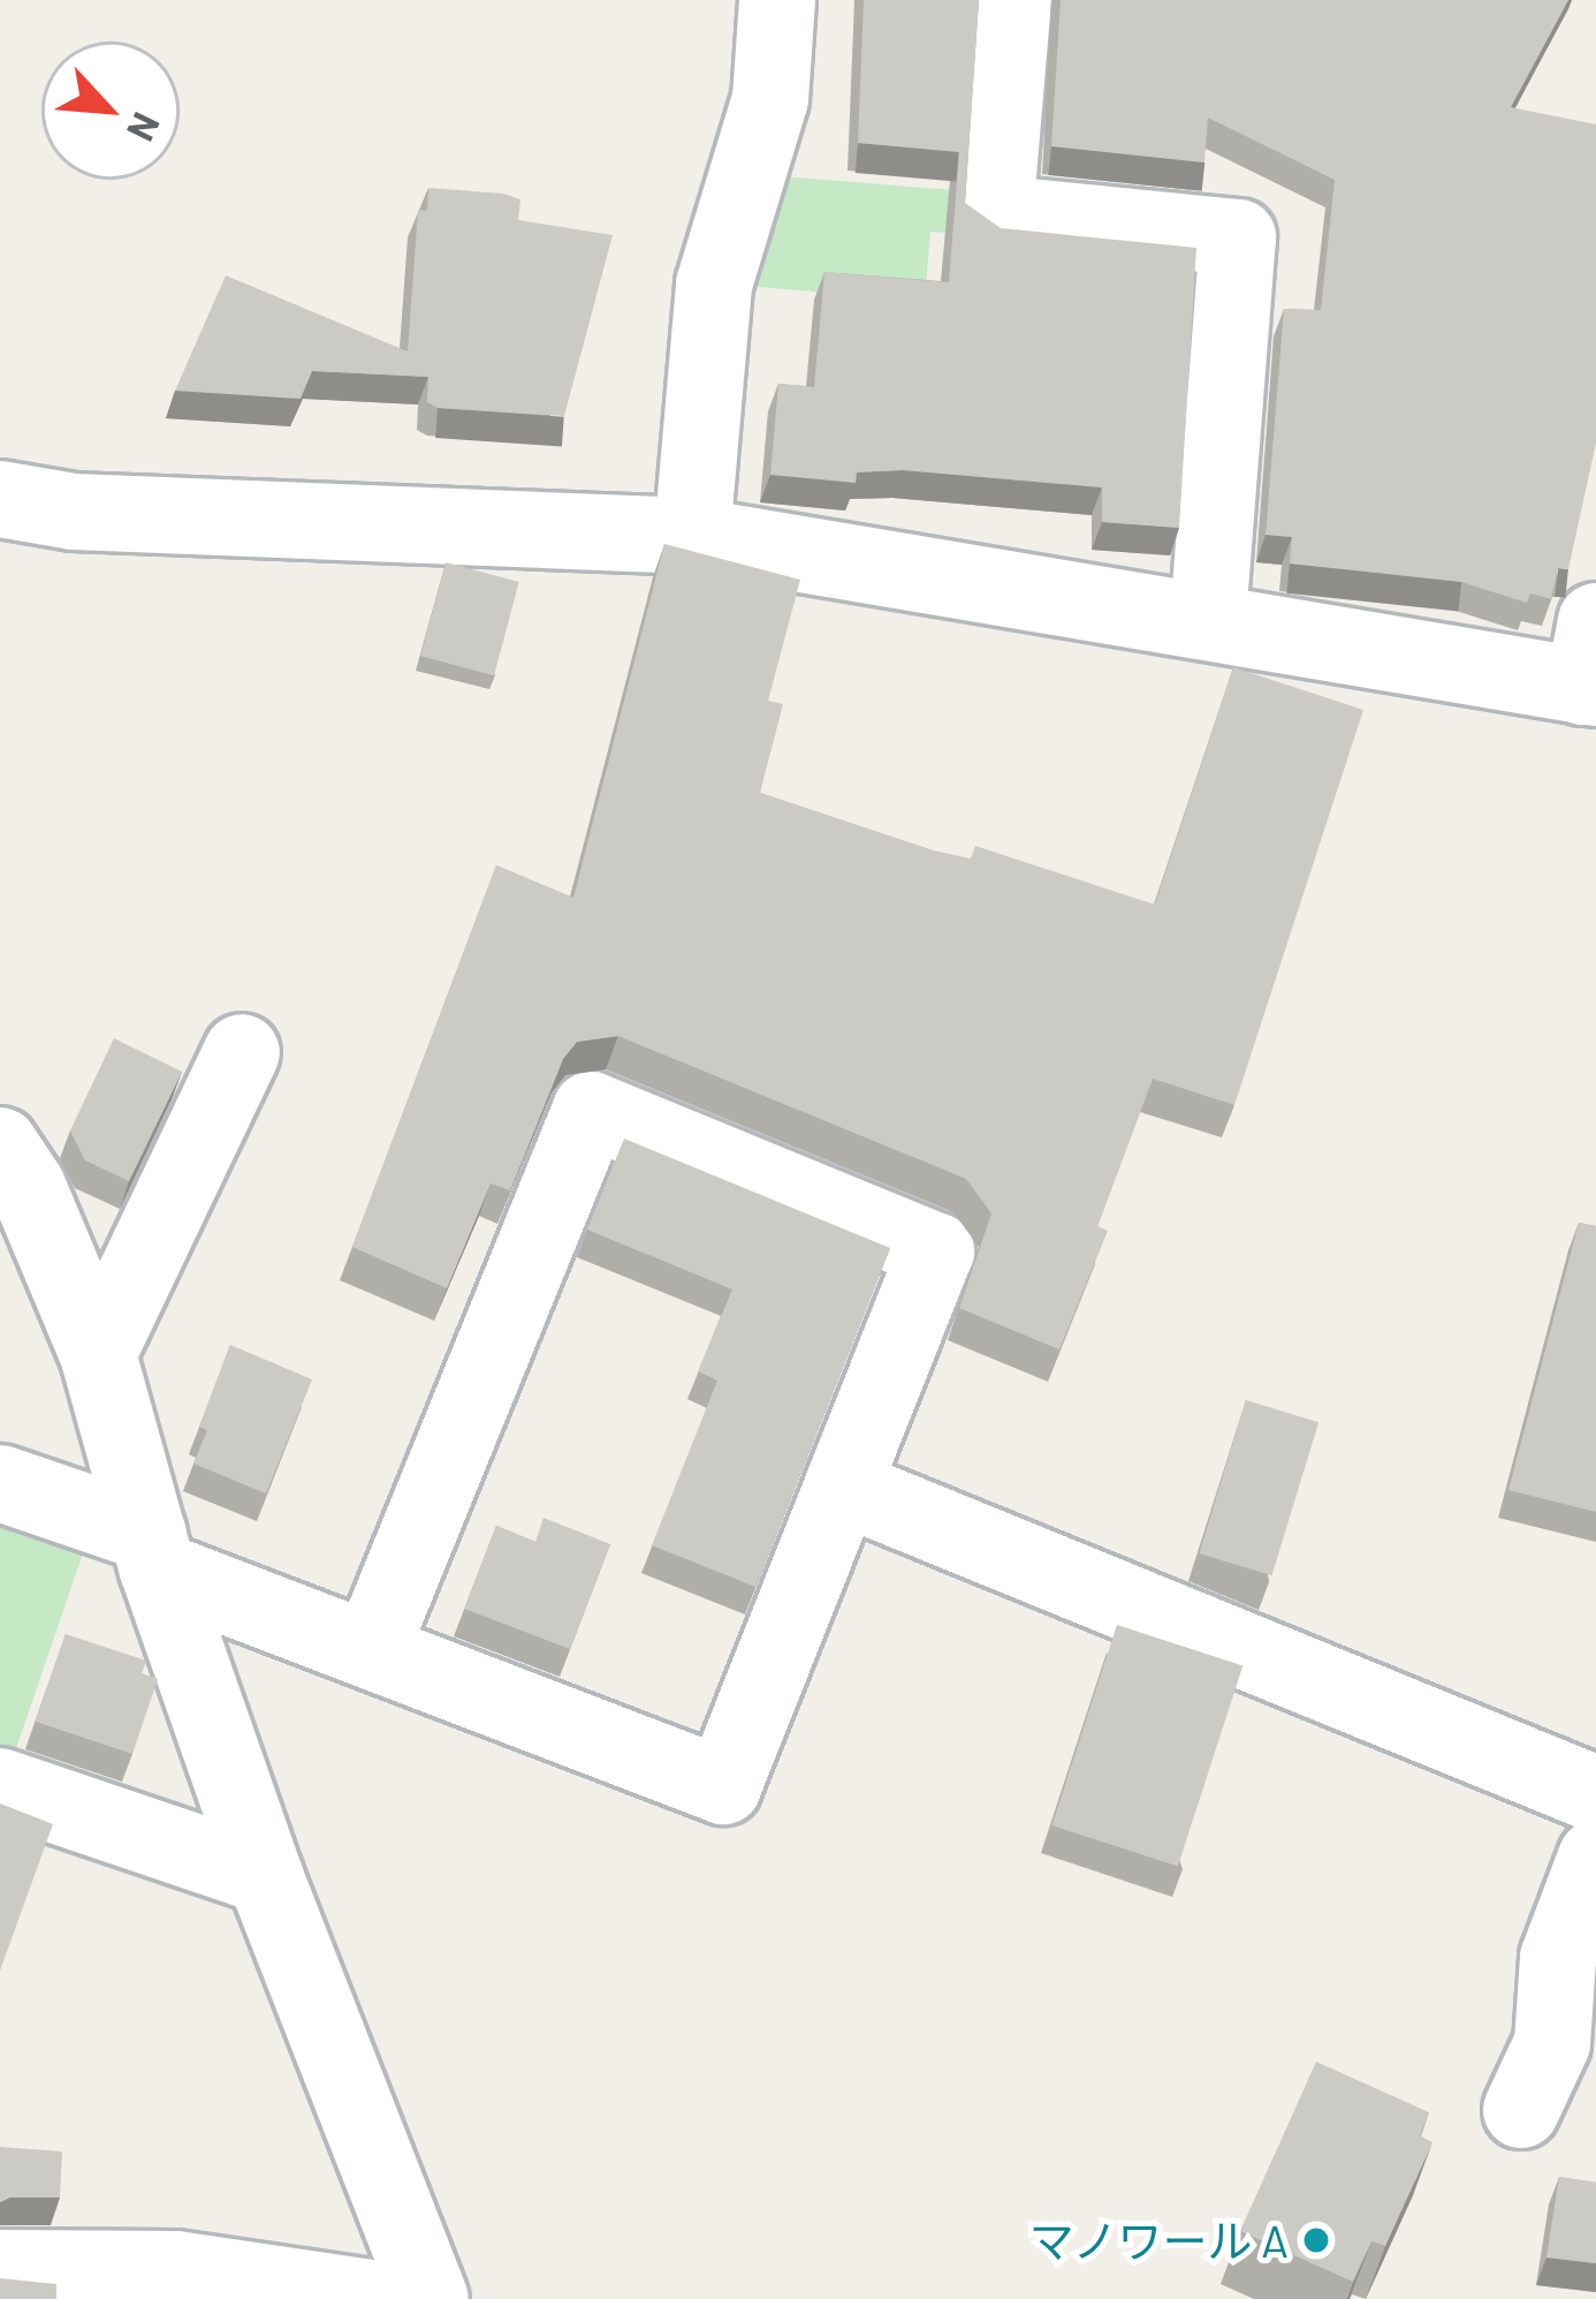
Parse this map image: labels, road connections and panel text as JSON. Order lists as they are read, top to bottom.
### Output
{
  "places": ["マノワール A"],
  "north": "bottom right"
}
